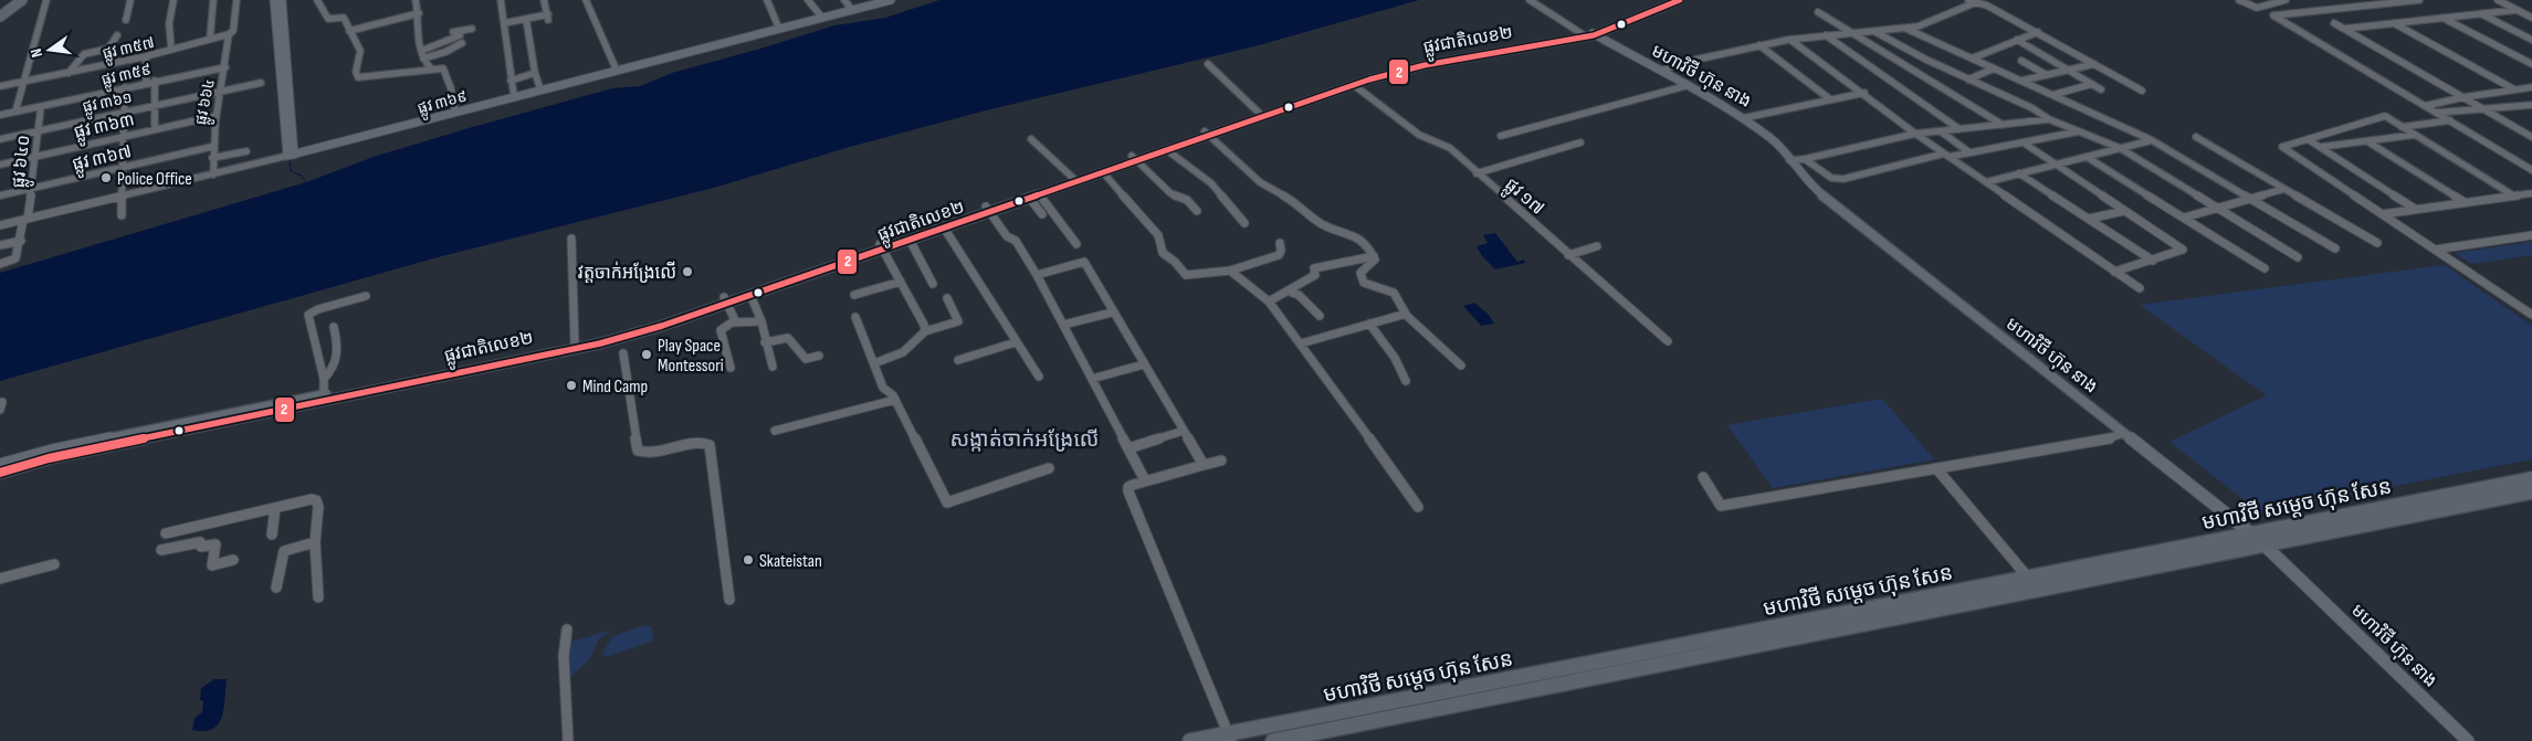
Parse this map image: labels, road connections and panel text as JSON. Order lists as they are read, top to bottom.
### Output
{
  "streets": {
    "highway": ["មហាវិថី សម្តេច ហ៊ុន សែន"],
    "main road": ["ផ្លូវជាតិលេខ២", "មហាវិថី ហ៊ុន នាង", "ផ្លូវ ៣៦៩"],
    "street": [
      "ផ្លូវ ៣៥៧",
      "ផ្លូវ ៣៥៩",
      "ផ្លូវ ៣៦១",
      "ផ្លូវ ៦៦៤",
      "ផ្លូវ ៣៦៣",
      "ផ្លូវ ៣៦៧",
      "ផ្លូវ ៦៤០",
      "ផ្លូវ ១៧"
    ]
  },
  "crossings": [
    ["ផ្លូវជាតិលេខ២", "មហាវិថី ហ៊ុន នាង"],
    ["ផ្លូវជាតិលេខ២", "ផ្លូវ ១៧"],
    ["ផ្លូវ ៣៥៧", "ផ្លូវ ៦៦៤"],
    ["ផ្លូវ ៣៥៧", "ផ្លូវ ៦៤០"],
    ["ផ្លូវ ៣៥៩", "ផ្លូវ ៦៦៤"],
    ["ផ្លូវ ៣៥៩", "ផ្លូវ ៦៤០"],
    ["មហាវិថី ហ៊ុន នាង", "មហាវិថី សម្តេច ហ៊ុន សែន"],
    ["ផ្លូវ ៣៦១", "ផ្លូវ ៦៦៤"],
    ["ផ្លូវ ៣៦១", "ផ្លូវ ៦៤០"],
    ["ផ្លូវ ៦៦៤", "ផ្លូវ ៣៦៩"],
    ["ផ្លូវ ៦៦៤", "ផ្លូវ ៣៦៣"],
    ["ផ្លូវ ៦៦៤", "ផ្លូវ ៣៦៧"],
    ["ផ្លូវ ៣៦៩", "ផ្លូវ ៦៤០"],
    ["ផ្លូវ ៣៦៣", "ផ្លូវ ៦៤០"],
    ["ផ្លូវ ៣៦៧", "ផ្លូវ ៦៤០"]
  ],
  "districts": ["សង្កាត់ចាក់អង្រែលើ"],
  "places": [
    "Police Office",
    "វត្តចាក់អង្រែលើ",
    "Play Space Montessori",
    "Mind Camp",
    "Skateistan"
  ],
  "lines": ["transit line 2"],
  "north": "left"
}
